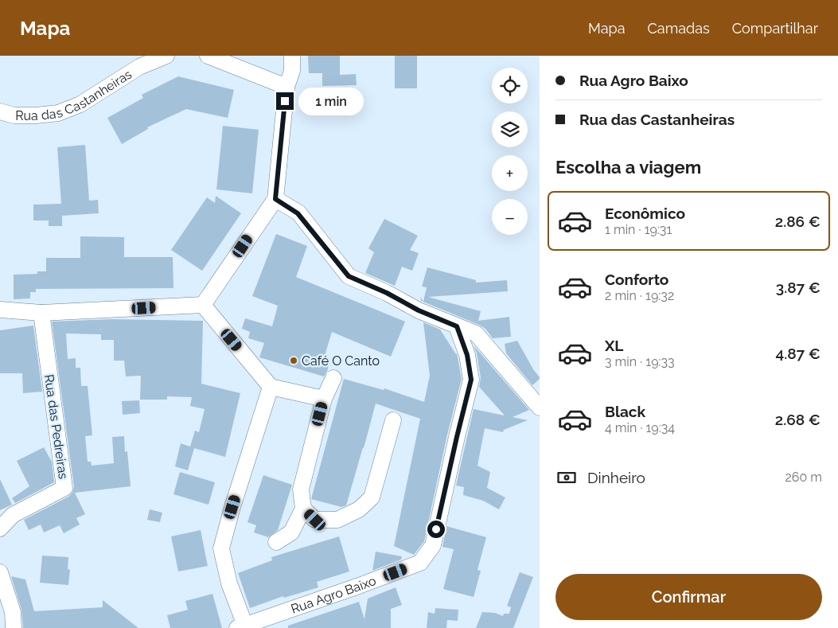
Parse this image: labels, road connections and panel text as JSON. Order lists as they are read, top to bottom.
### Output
{
  "streets": {
    "street": ["Rua das Castanheiras", "Rua das Pedreiras", "Rua Agro Baixo"]
  },
  "places": ["Café O Canto"],
  "page": {
    "header": "Mapa",
    "nav": ["Mapa", "Camadas", "Compartilhar"],
    "banner": ["Rua Agro Baixo", "Rua das Castanheiras"],
    "map_buttons": ["+", "−"],
    "bubble": "1 min",
    "heading": "Escolha a viagem",
    "list": [
      {
        "name": "Econômico",
        "note": "1 min · 19:31",
        "value": "2.86 €"
      },
      {
        "name": "Conforto",
        "note": "2 min · 19:32",
        "value": "3.87 €"
      },
      {
        "name": "XL",
        "note": "3 min · 19:33",
        "value": "4.87 €"
      },
      {
        "name": "Black",
        "note": "4 min · 19:34",
        "value": "2.68 €"
      }
    ],
    "pay": ["Dinheiro", "260 m"],
    "buttons": "Confirmar"
  }
}
